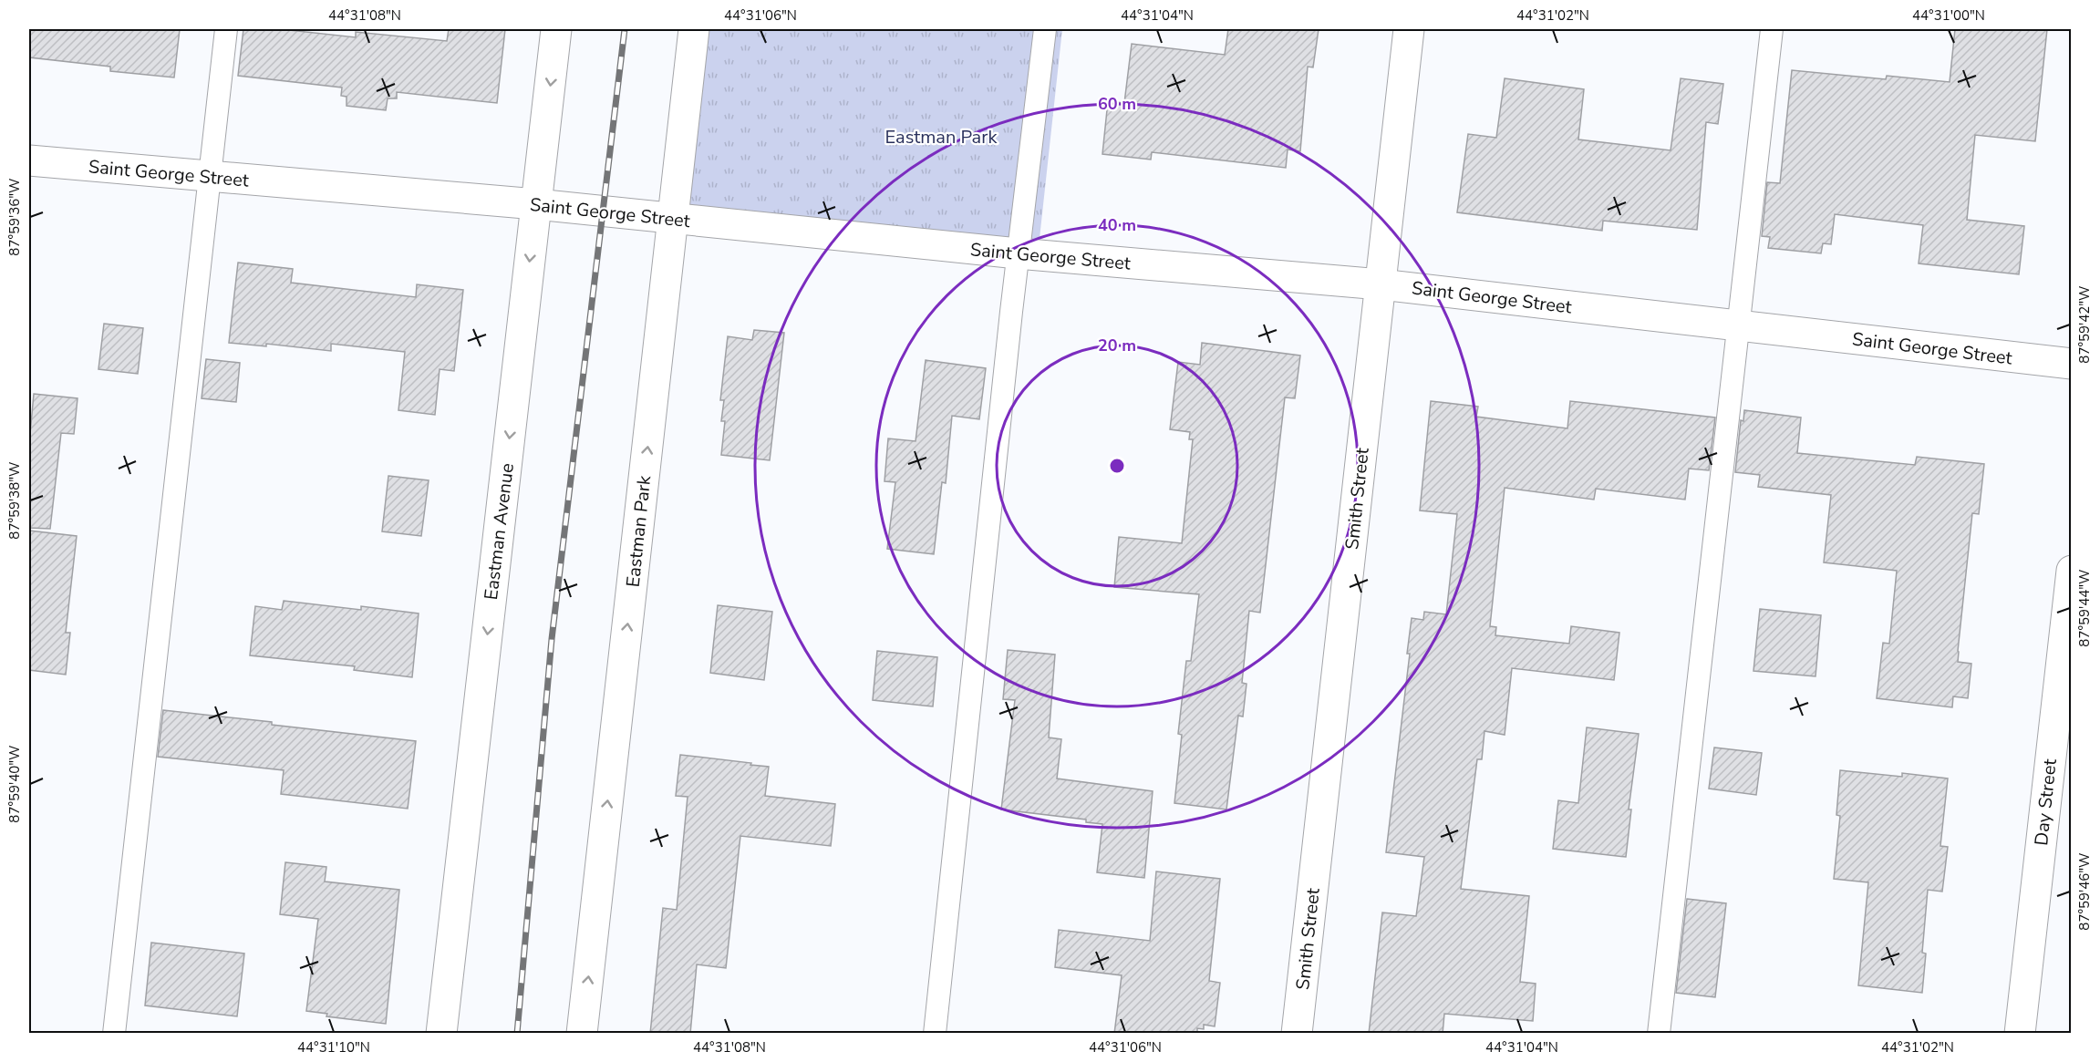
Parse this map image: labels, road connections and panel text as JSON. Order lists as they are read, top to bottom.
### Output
{
  "streets": {
    "street": [
      "Saint George Street",
      "Smith Street",
      "Eastman Avenue",
      "Eastman Park",
      "Day Street"
    ]
  },
  "crossings": [
    ["Saint George Street", "Smith Street"],
    ["Saint George Street", "Eastman Avenue"],
    ["Saint George Street", "Eastman Park"]
  ],
  "one_way": ["Eastman Avenue", "Eastman Park"],
  "parks": ["Eastman Park"],
  "coordinates": [
    "44°31'08\"N",
    "44°31'06\"N",
    "44°31'04\"N",
    "44°31'02\"N",
    "44°31'00\"N",
    "87°59'36\"W",
    "87°59'42\"W",
    "87°59'38\"W",
    "87°59'44\"W",
    "87°59'40\"W",
    "87°59'46\"W",
    "44°31'10\"N"
  ],
  "rings": ["60 m", "40 m", "20 m"]
}
